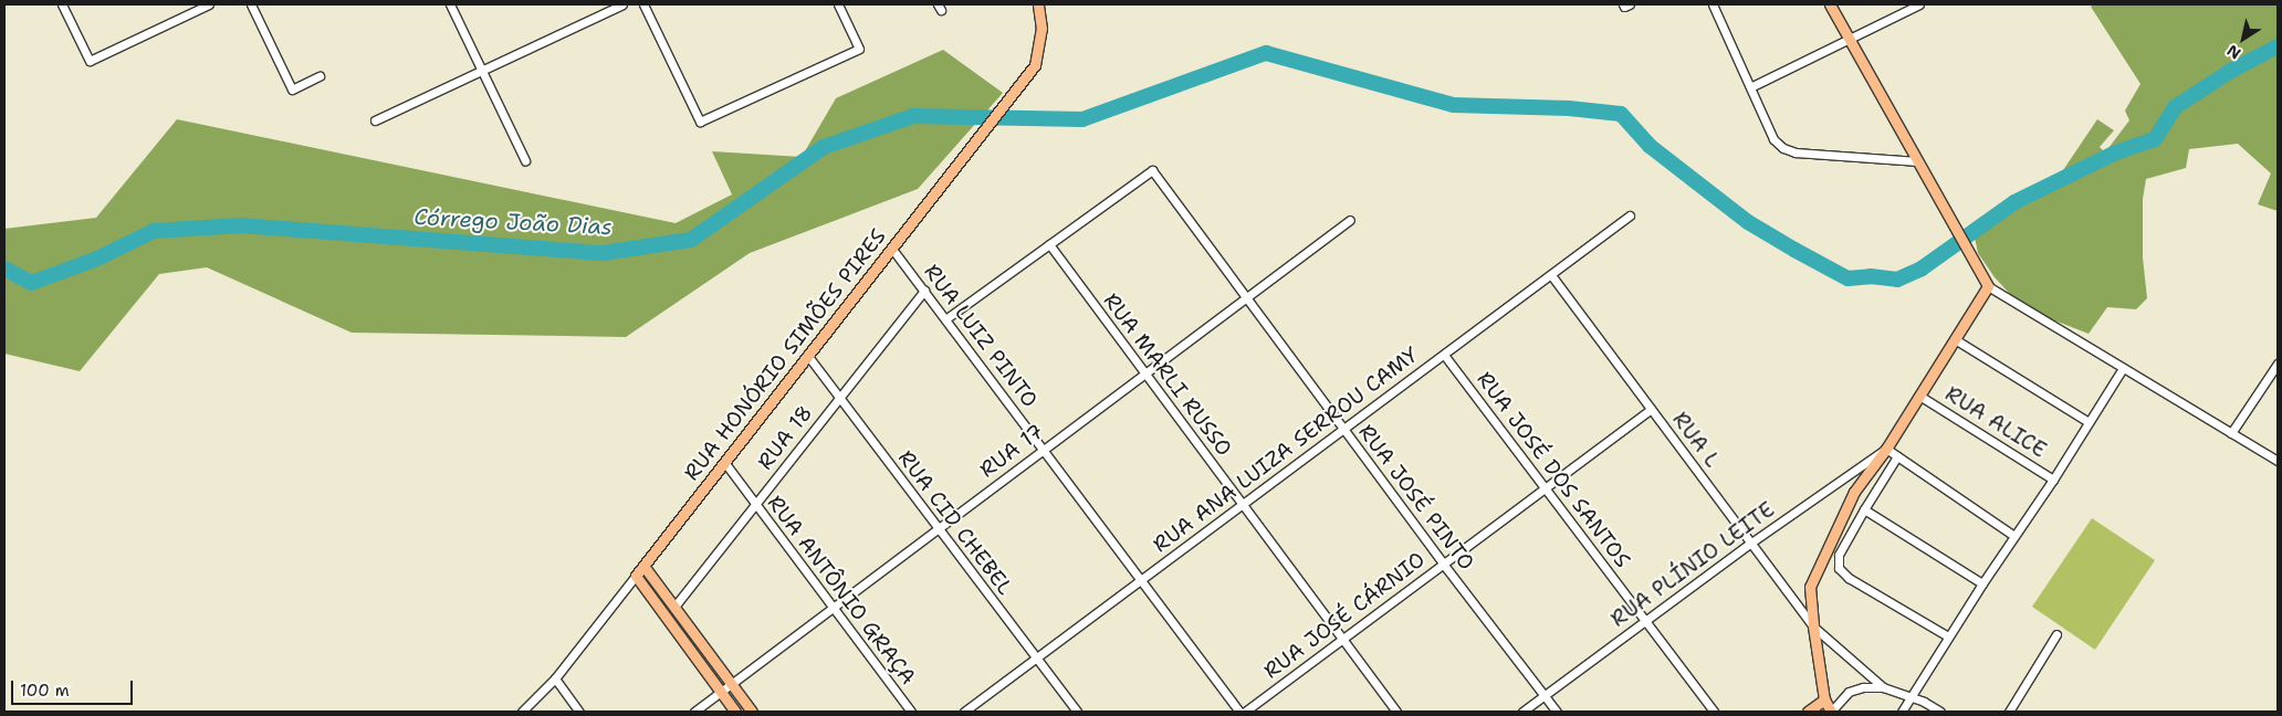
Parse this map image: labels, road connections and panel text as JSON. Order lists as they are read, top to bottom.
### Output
{
  "streets": {
    "main road": ["RUA HONÓRIO SIMÕES PIRES"],
    "street": [
      "RUA LUIZ PINTO",
      "RUA MARLI RUSSO",
      "RUA ALICE",
      "RUA 18",
      "RUA L",
      "RUA ANA LUIZA SERROU CAMY",
      "RUA 17",
      "RUA JOSÉ DOS SANTOS",
      "RUA JOSÉ PINTO",
      "RUA CID CHEBEL",
      "RUA PLÍNIO LEITE",
      "RUA ANTÔNIO GRAÇA",
      "RUA JOSÉ CÁRNIO"
    ]
  },
  "crossings": [
    ["RUA LUIZ PINTO", "RUA HONÓRIO SIMÕES PIRES"],
    ["RUA LUIZ PINTO", "RUA 18"],
    ["RUA LUIZ PINTO", "RUA ANA LUIZA SERROU CAMY"],
    ["RUA LUIZ PINTO", "RUA 17"],
    ["RUA HONÓRIO SIMÕES PIRES", "RUA CID CHEBEL"],
    ["RUA HONÓRIO SIMÕES PIRES", "RUA ANTÔNIO GRAÇA"],
    ["RUA MARLI RUSSO", "RUA ANA LUIZA SERROU CAMY"],
    ["RUA MARLI RUSSO", "RUA 17"],
    ["RUA MARLI RUSSO", "RUA JOSÉ PINTO"],
    ["RUA MARLI RUSSO", "RUA JOSÉ CÁRNIO"],
    ["RUA 18", "RUA CID CHEBEL"],
    ["RUA 18", "RUA ANTÔNIO GRAÇA"],
    ["RUA L", "RUA ANA LUIZA SERROU CAMY"],
    ["RUA L", "RUA PLÍNIO LEITE"],
    ["RUA L", "RUA JOSÉ CÁRNIO"],
    ["RUA ANA LUIZA SERROU CAMY", "RUA JOSÉ DOS SANTOS"],
    ["RUA ANA LUIZA SERROU CAMY", "RUA JOSÉ PINTO"],
    ["RUA ANA LUIZA SERROU CAMY", "RUA CID CHEBEL"],
    ["RUA 17", "RUA JOSÉ PINTO"],
    ["RUA 17", "RUA CID CHEBEL"],
    ["RUA 17", "RUA ANTÔNIO GRAÇA"],
    ["RUA JOSÉ DOS SANTOS", "RUA PLÍNIO LEITE"],
    ["RUA JOSÉ DOS SANTOS", "RUA JOSÉ CÁRNIO"],
    ["RUA JOSÉ PINTO", "RUA PLÍNIO LEITE"],
    ["RUA JOSÉ PINTO", "RUA JOSÉ CÁRNIO"]
  ],
  "water": ["Córrego João Dias"],
  "scale_bar": "100 m",
  "north": "bottom left"
}
